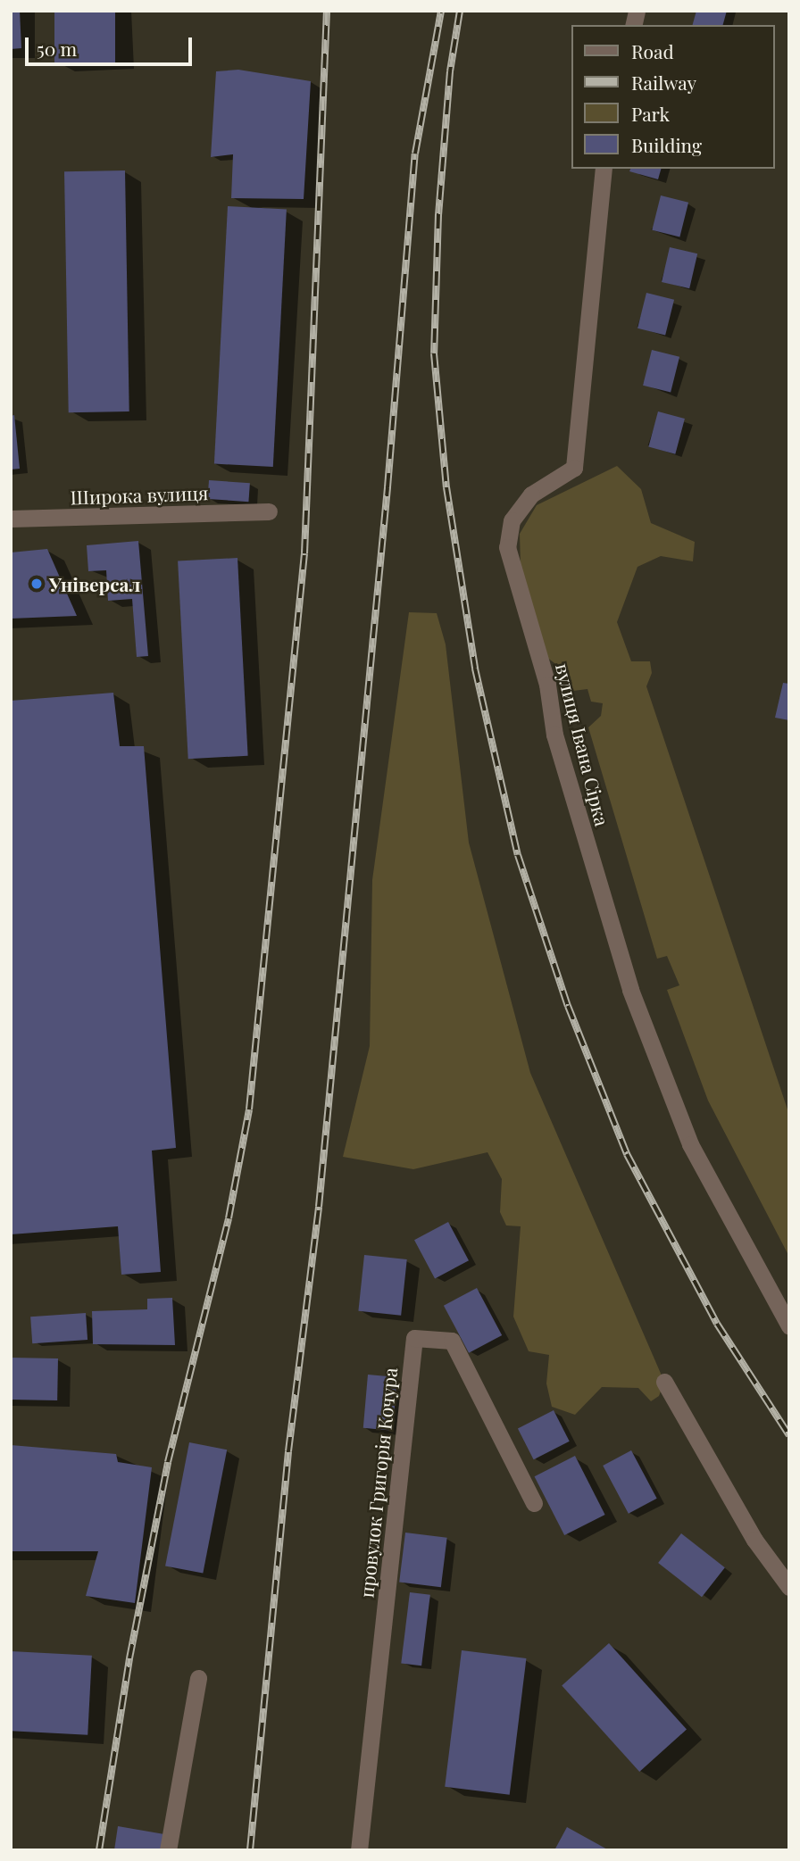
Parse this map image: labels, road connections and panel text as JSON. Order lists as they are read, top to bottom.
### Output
{
  "streets": {
    "street": ["Широка вулиця", "вулиця Івана Сірка", "провулок Григорія Кочура"]
  },
  "places": ["Універсал"],
  "legend": [
    "Road",
    "Railway",
    "Park",
    "Building"
  ],
  "scale_bar": "50 m"
}
